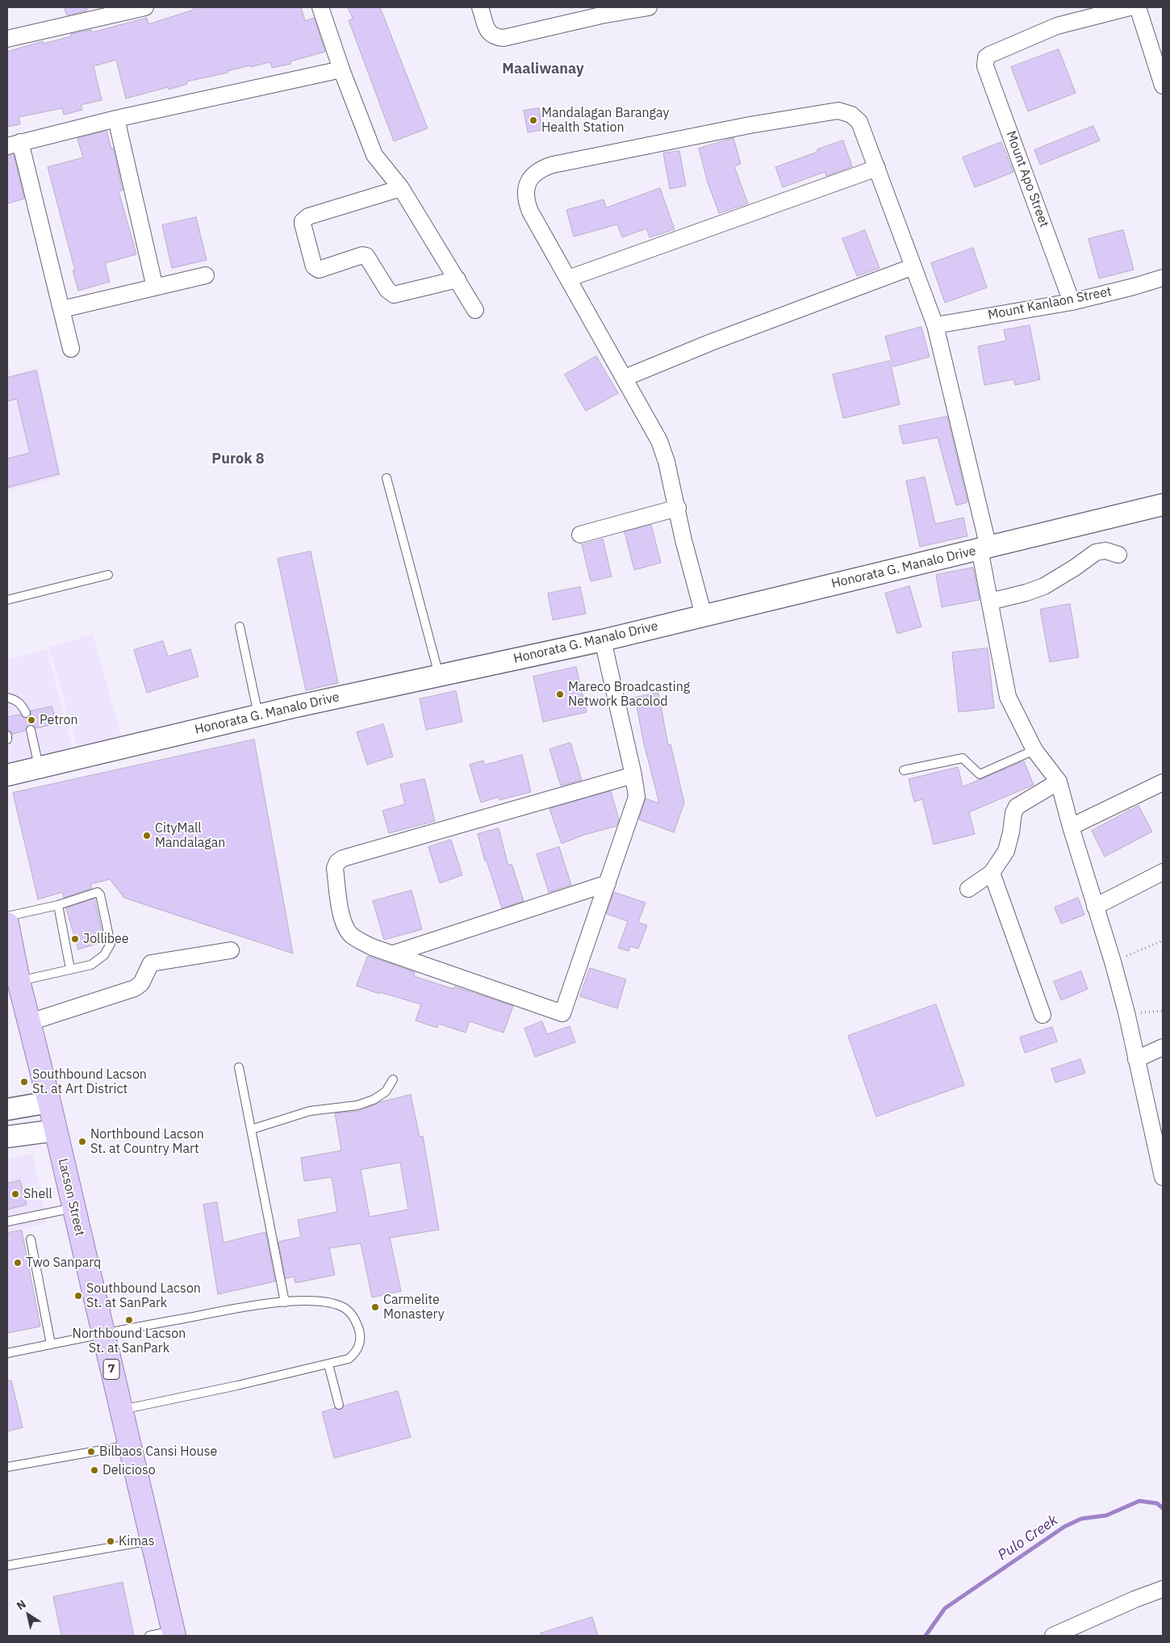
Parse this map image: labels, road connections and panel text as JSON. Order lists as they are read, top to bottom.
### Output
{
  "streets": {
    "main road": ["Lacson Street", "7"],
    "street": ["Mount Apo Street", "Mount Kanlaon Street", "Honorata G. Manalo Drive"]
  },
  "crossings": [
    ["Mount Apo Street", "Mount Kanlaon Street"]
  ],
  "districts": ["Maaliwanay", "Purok 8"],
  "water": ["Pulo Creek"],
  "places": [
    "Mandalagan Barangay Health Station",
    "Mareco Broadcasting Network Bacolod",
    "Petron",
    "CityMall Mandalagan",
    "Jollibee",
    "Southbound Lacson St. at Art District",
    "Northbound Lacson St. at Country Mart",
    "Shell",
    "Two Sanparq",
    "Southbound Lacson St. at SanPark",
    "Carmelite Monastery",
    "Northbound Lacson St. at SanPark",
    "Bilbaos Cansi House",
    "Delicioso",
    "Kimas"
  ],
  "north": "top left"
}
